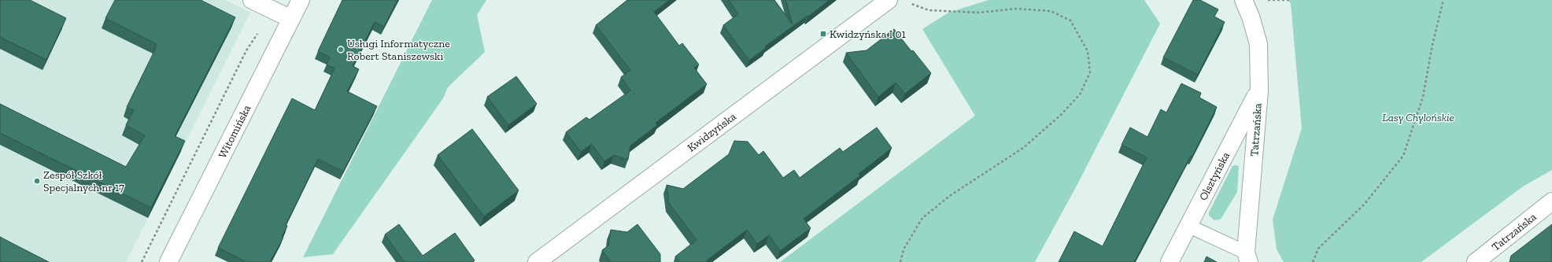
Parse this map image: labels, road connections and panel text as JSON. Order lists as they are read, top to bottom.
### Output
{
  "streets": {
    "street": [
      "Tatrzańska",
      "Witomińska",
      "Kwidzyńska",
      "Olsztyńska"
    ]
  },
  "crossings": [
    ["Tatrzańska", "Olsztyńska"]
  ],
  "parks": ["Lasy Chylońskie"],
  "places": {
    "transit": ["Kwidzyńska I 01"],
    "other": ["Usługi Informatyczne Robert Staniszewski", "Zespół Szkół Specjalnych nr 17"]
  }
}
